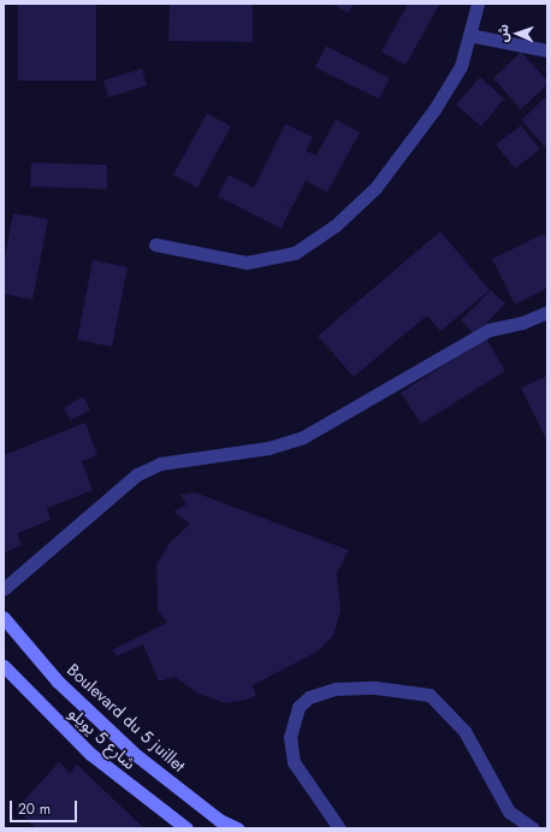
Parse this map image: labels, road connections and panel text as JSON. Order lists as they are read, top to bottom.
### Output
{
  "streets": {
    "main road": ["Boulevard du 5 juillet", "شارع 5 يويلو"]
  },
  "scale_bar": "20 m",
  "north": "left"
}
